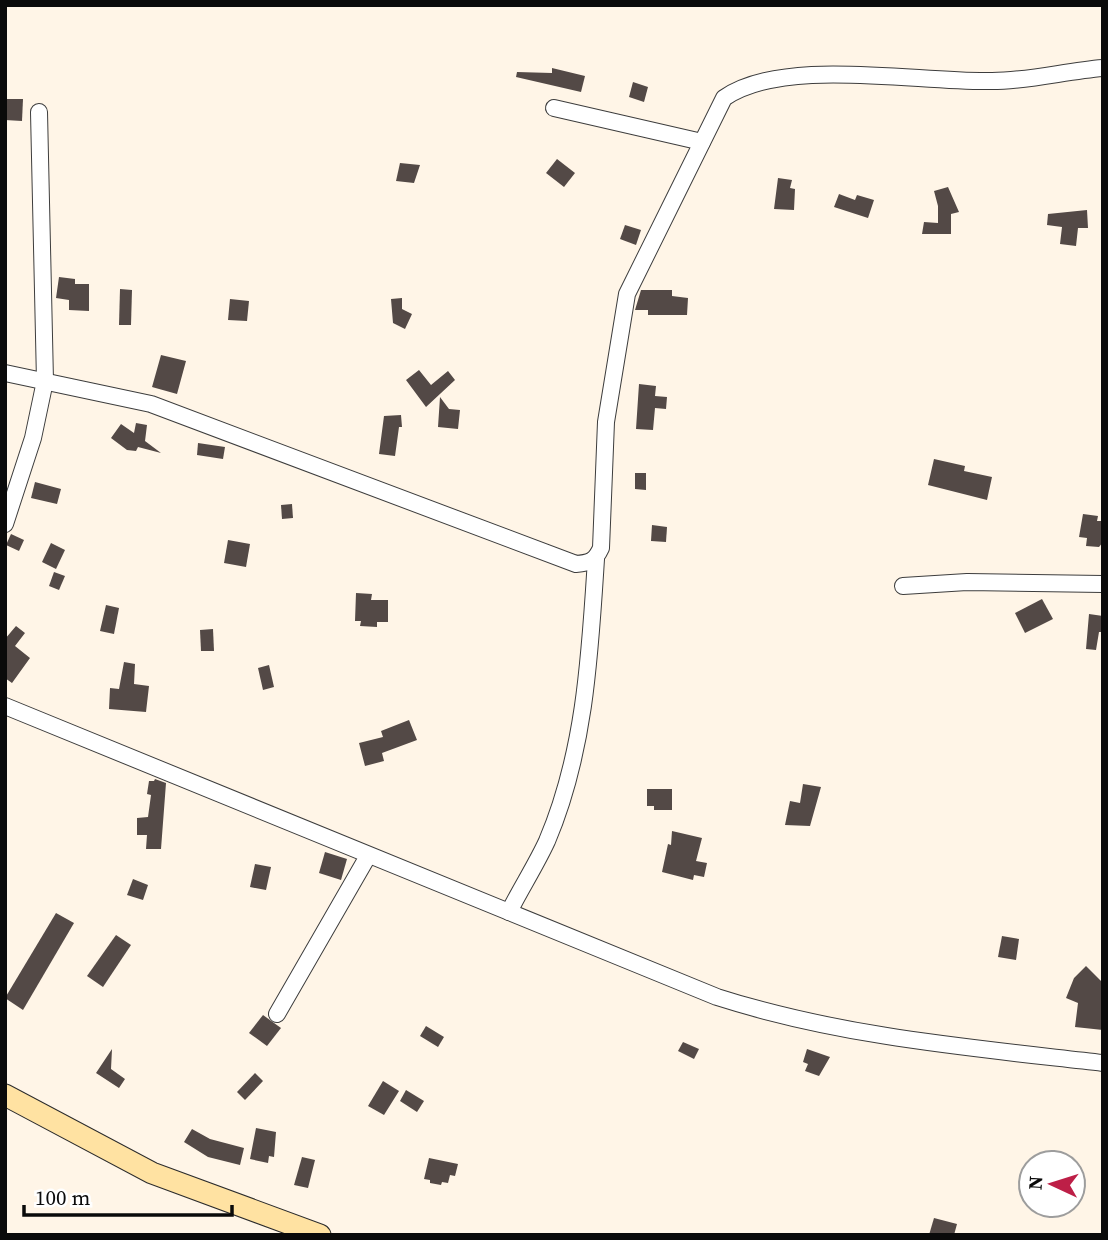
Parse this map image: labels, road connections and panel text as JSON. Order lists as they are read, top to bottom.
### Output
{
  "scale_bar": "100 m",
  "north": "left"
}
